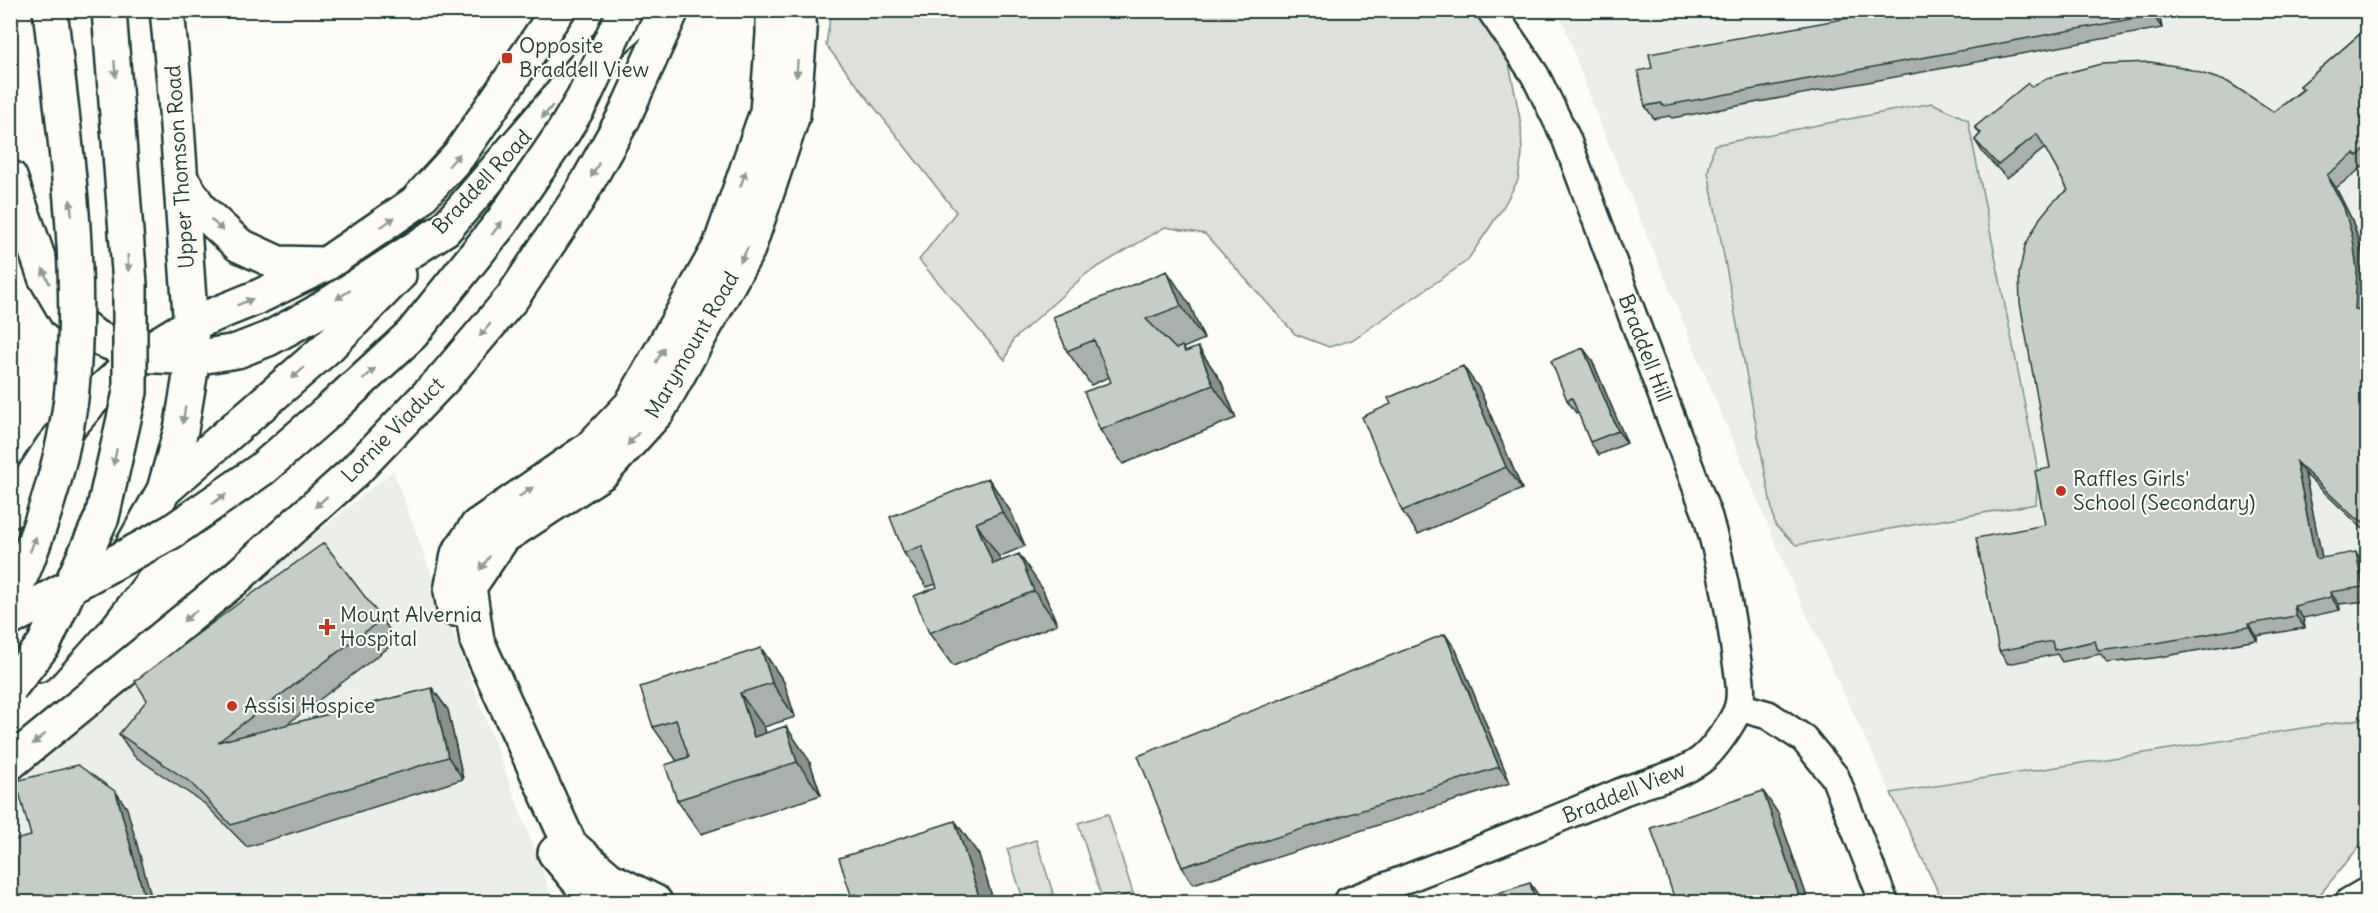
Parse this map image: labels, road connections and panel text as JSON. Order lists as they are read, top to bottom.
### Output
{
  "streets": {
    "main road": [
      "Upper Thomson Road",
      "Braddell Road",
      "Marymount Road",
      "Lornie Viaduct"
    ],
    "street": ["Braddell Hill", "Braddell View"]
  },
  "crossings": [
    ["Upper Thomson Road", "Braddell Road"],
    ["Braddell Hill", "Braddell View"]
  ],
  "places": {
    "transit": ["Opposite Braddell View"],
    "other": ["Raffles Girls' School (Secondary)", "Assisi Hospice"],
    "health": ["Mount Alvernia Hospital"]
  }
}
